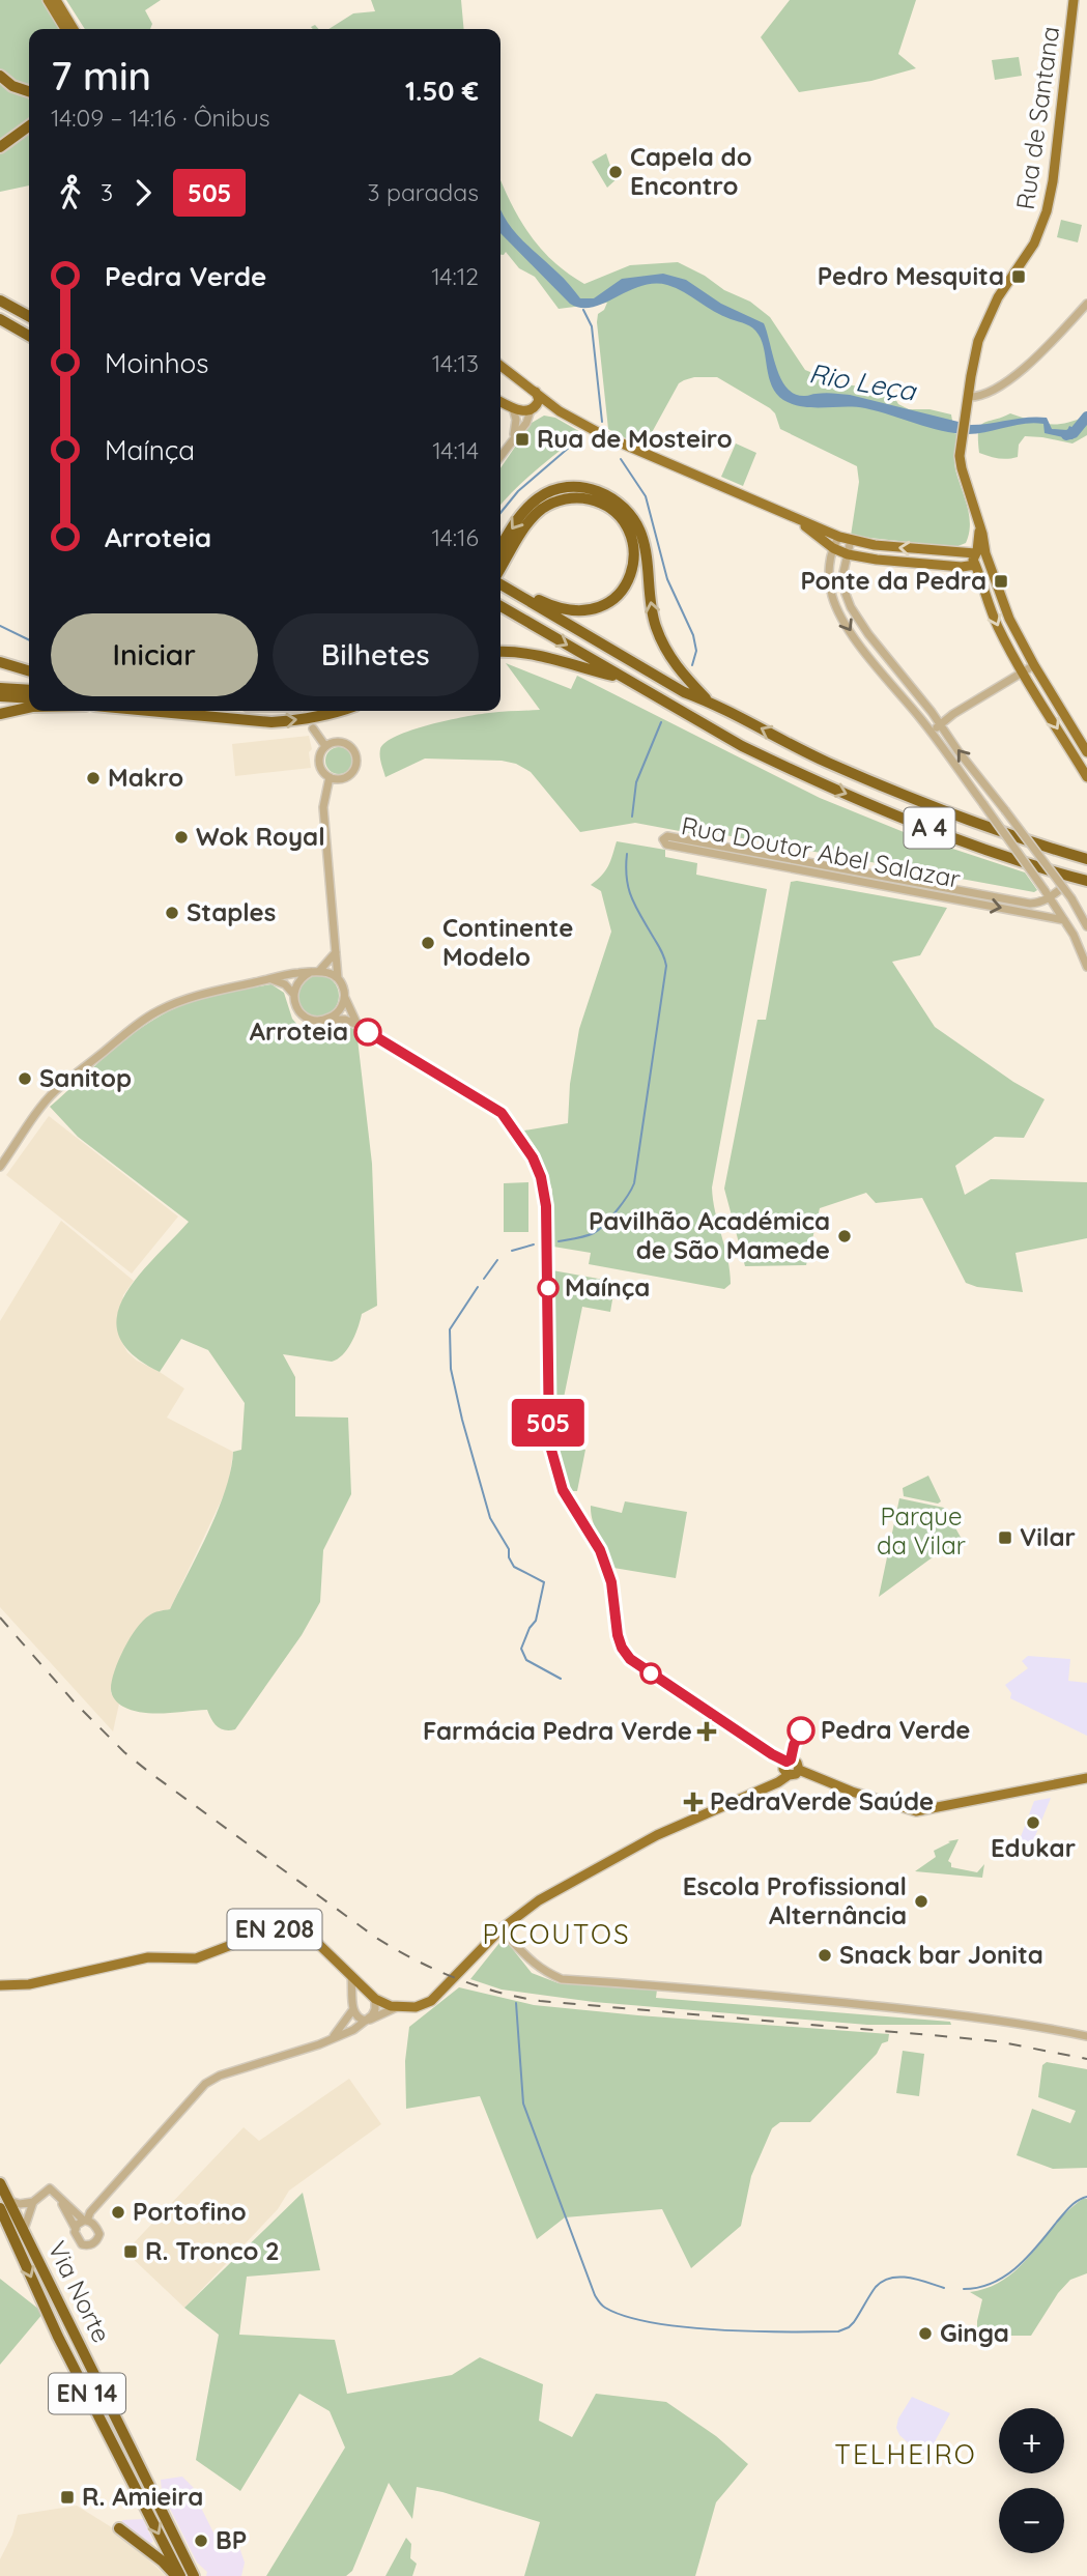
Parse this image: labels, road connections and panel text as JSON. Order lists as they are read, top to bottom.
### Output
{
  "streets": {
    "highway": ["A 4", "Via Norte", "EN 14"],
    "main road": ["Rua de Santana", "EN 208"],
    "street": ["Rua Doutor Abel Salazar"]
  },
  "districts": ["PICOUTOS", "TELHEIRO"],
  "water": ["Rio Leça"],
  "parks": ["Parque da Vilar"],
  "places": {
    "other": [
      "Capela do Encontro",
      "Makro",
      "Wok Royal",
      "Staples",
      "Continente Modelo",
      "Arroteia",
      "Sanitop",
      "Pavilhão Académica de São Mamede",
      "Maínça",
      "Pedra Verde",
      "Edukar",
      "Escola Profissional Alternância",
      "Snack bar Jonita",
      "Portofino",
      "Ginga",
      "BP"
    ],
    "transit": [
      "Pedro Mesquita",
      "Rua de Mosteiro",
      "Ponte da Pedra",
      "Vilar",
      "R. Tronco 2",
      "R. Amieira"
    ],
    "health": ["Farmácia Pedra Verde", "PedraVerde Saúde"]
  },
  "lines": ["bus line 505"],
  "page": {
    "on_map": "505",
    "heading": ["7 min", "14:09 – 14:16 · Ônibus", "1.50 €"],
    "legs": ["3", "505", "3 paradas"],
    "list": [
      {
        "name": "Pedra Verde",
        "value": "14:12"
      },
      {
        "name": "Moinhos",
        "value": "14:13"
      },
      {
        "name": "Maínça",
        "value": "14:14"
      },
      {
        "name": "Arroteia",
        "value": "14:16"
      }
    ],
    "buttons": ["Iniciar", "Bilhetes"],
    "map_buttons": ["+", "−"]
  }
}
